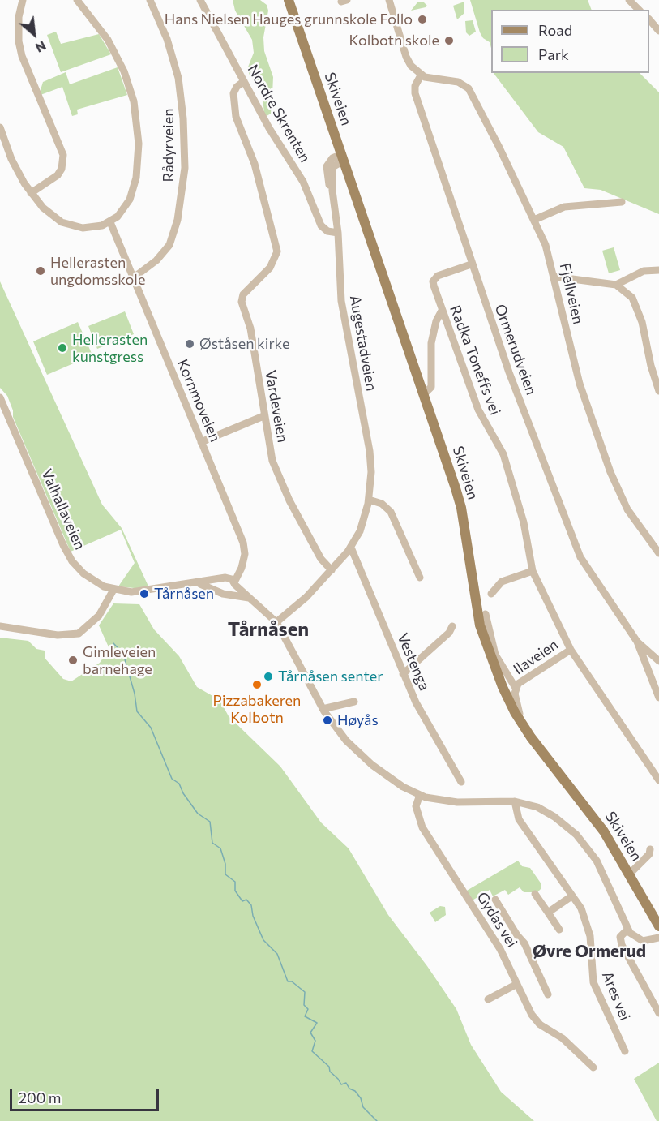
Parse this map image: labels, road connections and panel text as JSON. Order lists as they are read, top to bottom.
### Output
{
  "streets": {
    "main road": ["Skiveien"],
    "street": [
      "Nordre Skrenten",
      "Rådyrveien",
      "Fjellveien",
      "Augestadveien",
      "Ormerudveien",
      "Radka Toneffs vei",
      "Kornmoveien",
      "Vardeveien",
      "Valhallaveien",
      "Ilaveien",
      "Vestenga",
      "Gydas vei",
      "Ares vei"
    ]
  },
  "crossings": [
    ["Skiveien", "Augestadveien"],
    ["Skiveien", "Ilaveien"],
    ["Nordre Skrenten", "Augestadveien"],
    ["Nordre Skrenten", "Vardeveien"],
    ["Rådyrveien", "Kornmoveien"],
    ["Fjellveien", "Ormerudveien"],
    ["Augestadveien", "Vardeveien"],
    ["Augestadveien", "Vestenga"],
    ["Ormerudveien", "Radka Toneffs vei"],
    ["Radka Toneffs vei", "Ilaveien"],
    ["Kornmoveien", "Valhallaveien"]
  ],
  "districts": ["Tårnåsen", "Øvre Ormerud"],
  "places": [
    "Hans Nielsen Hauges grunnskole Follo",
    "Kolbotn skole",
    "Hellerasten ungdomsskole",
    "Øståsen kirke",
    "Hellerasten kunstgress",
    "Tårnåsen",
    "Gimleveien barnehage",
    "Tårnåsen senter",
    "Pizzabakeren Kolbotn",
    "Høyås"
  ],
  "legend": ["Road", "Park"],
  "scale_bar": "200 m",
  "north": "bottom right"
}
